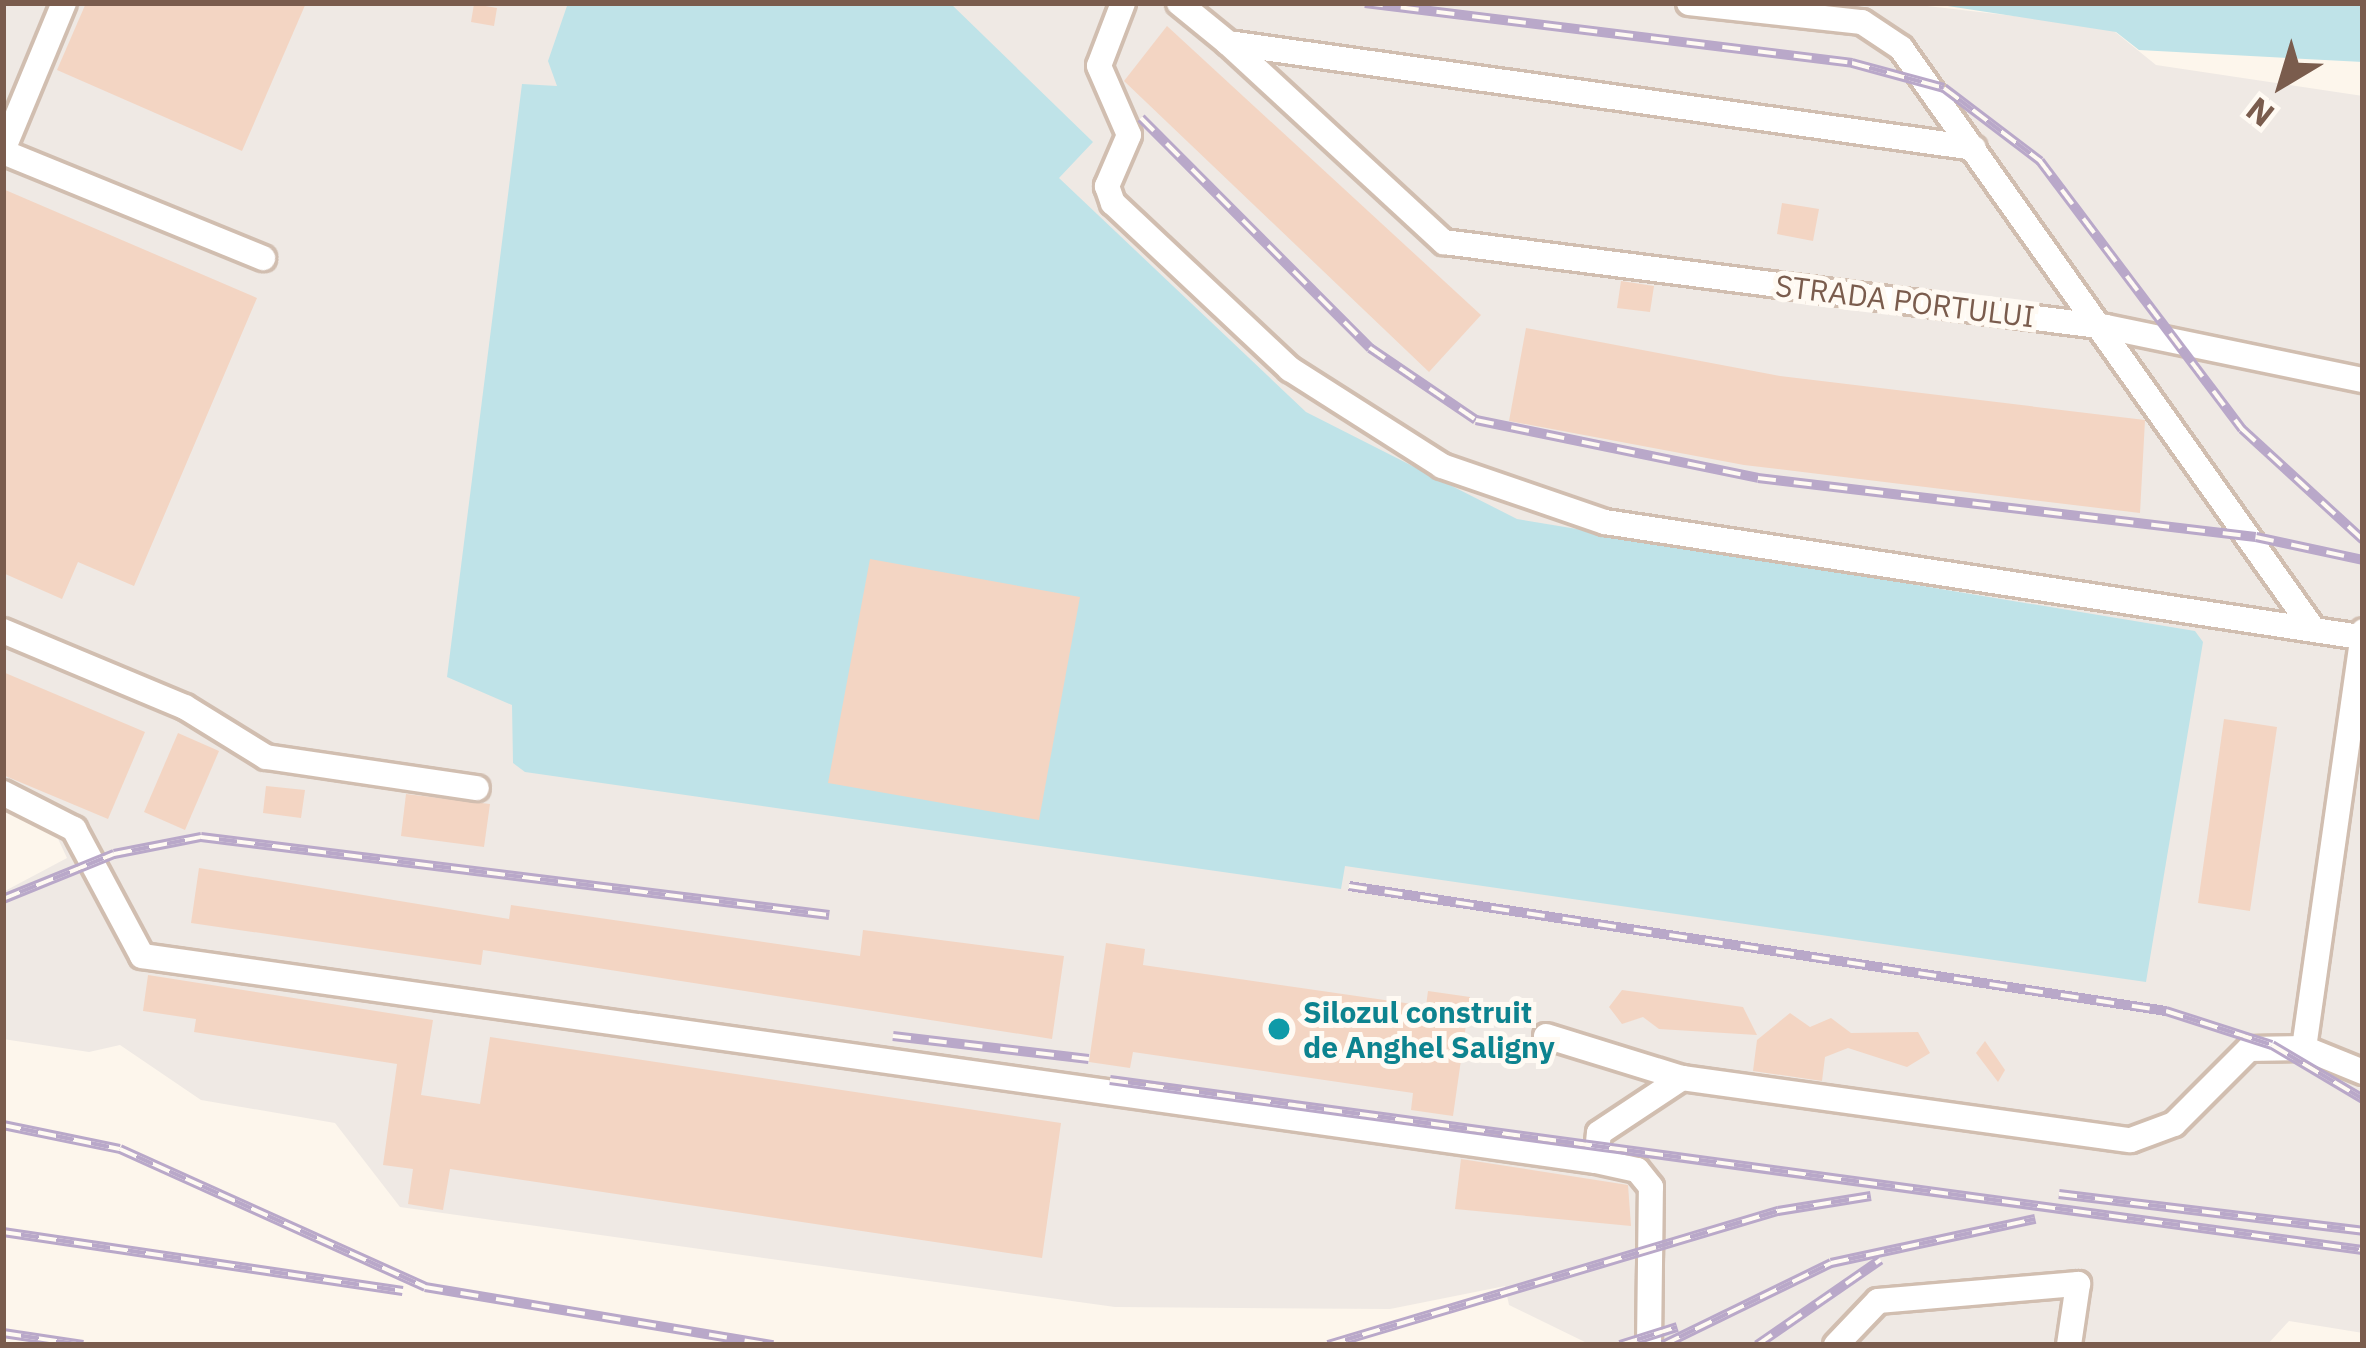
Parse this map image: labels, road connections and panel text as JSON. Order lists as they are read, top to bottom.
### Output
{
  "streets": {
    "lane": ["STRADA PORTULUI"]
  },
  "places": ["Silozul construit de Anghel Saligny"],
  "north": "bottom left"
}
